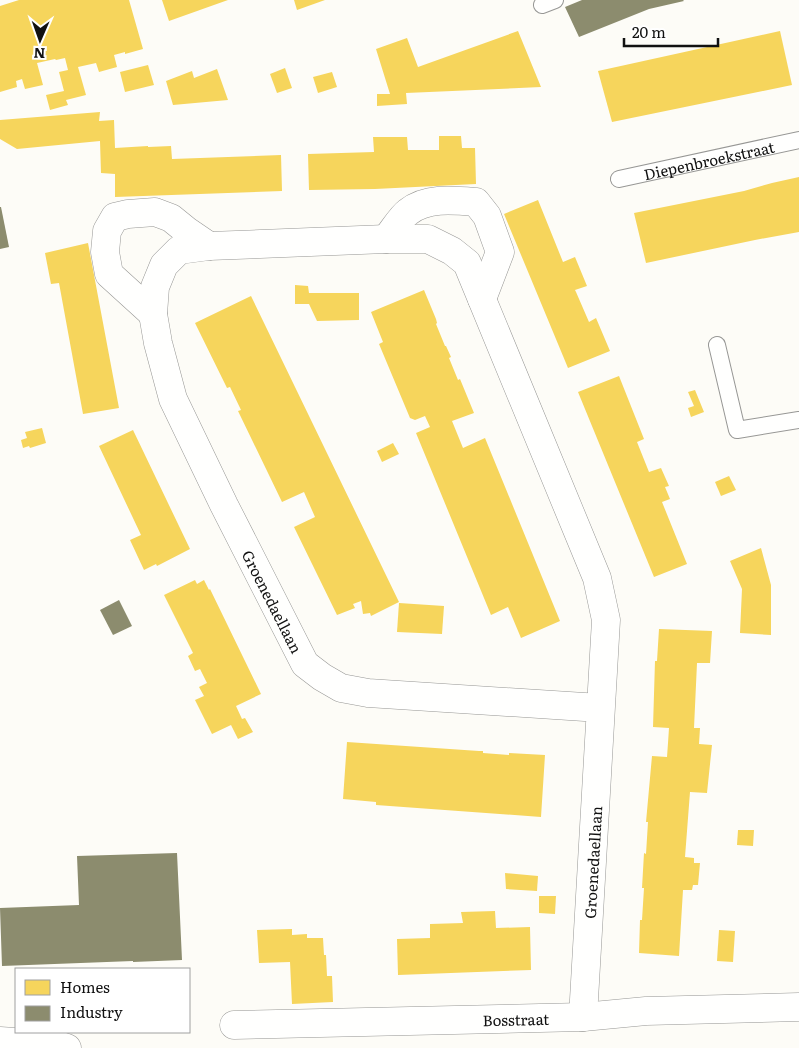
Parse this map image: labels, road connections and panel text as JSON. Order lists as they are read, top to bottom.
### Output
{
  "streets": {
    "street": ["Groenedaellaan", "Bosstraat"],
    "lane": ["Diepenbroekstraat"]
  },
  "crossings": [
    ["Groenedaellaan", "Bosstraat"]
  ],
  "legend": ["Homes", "Industry"],
  "scale_bar": "20 m",
  "north": "bottom"
}
